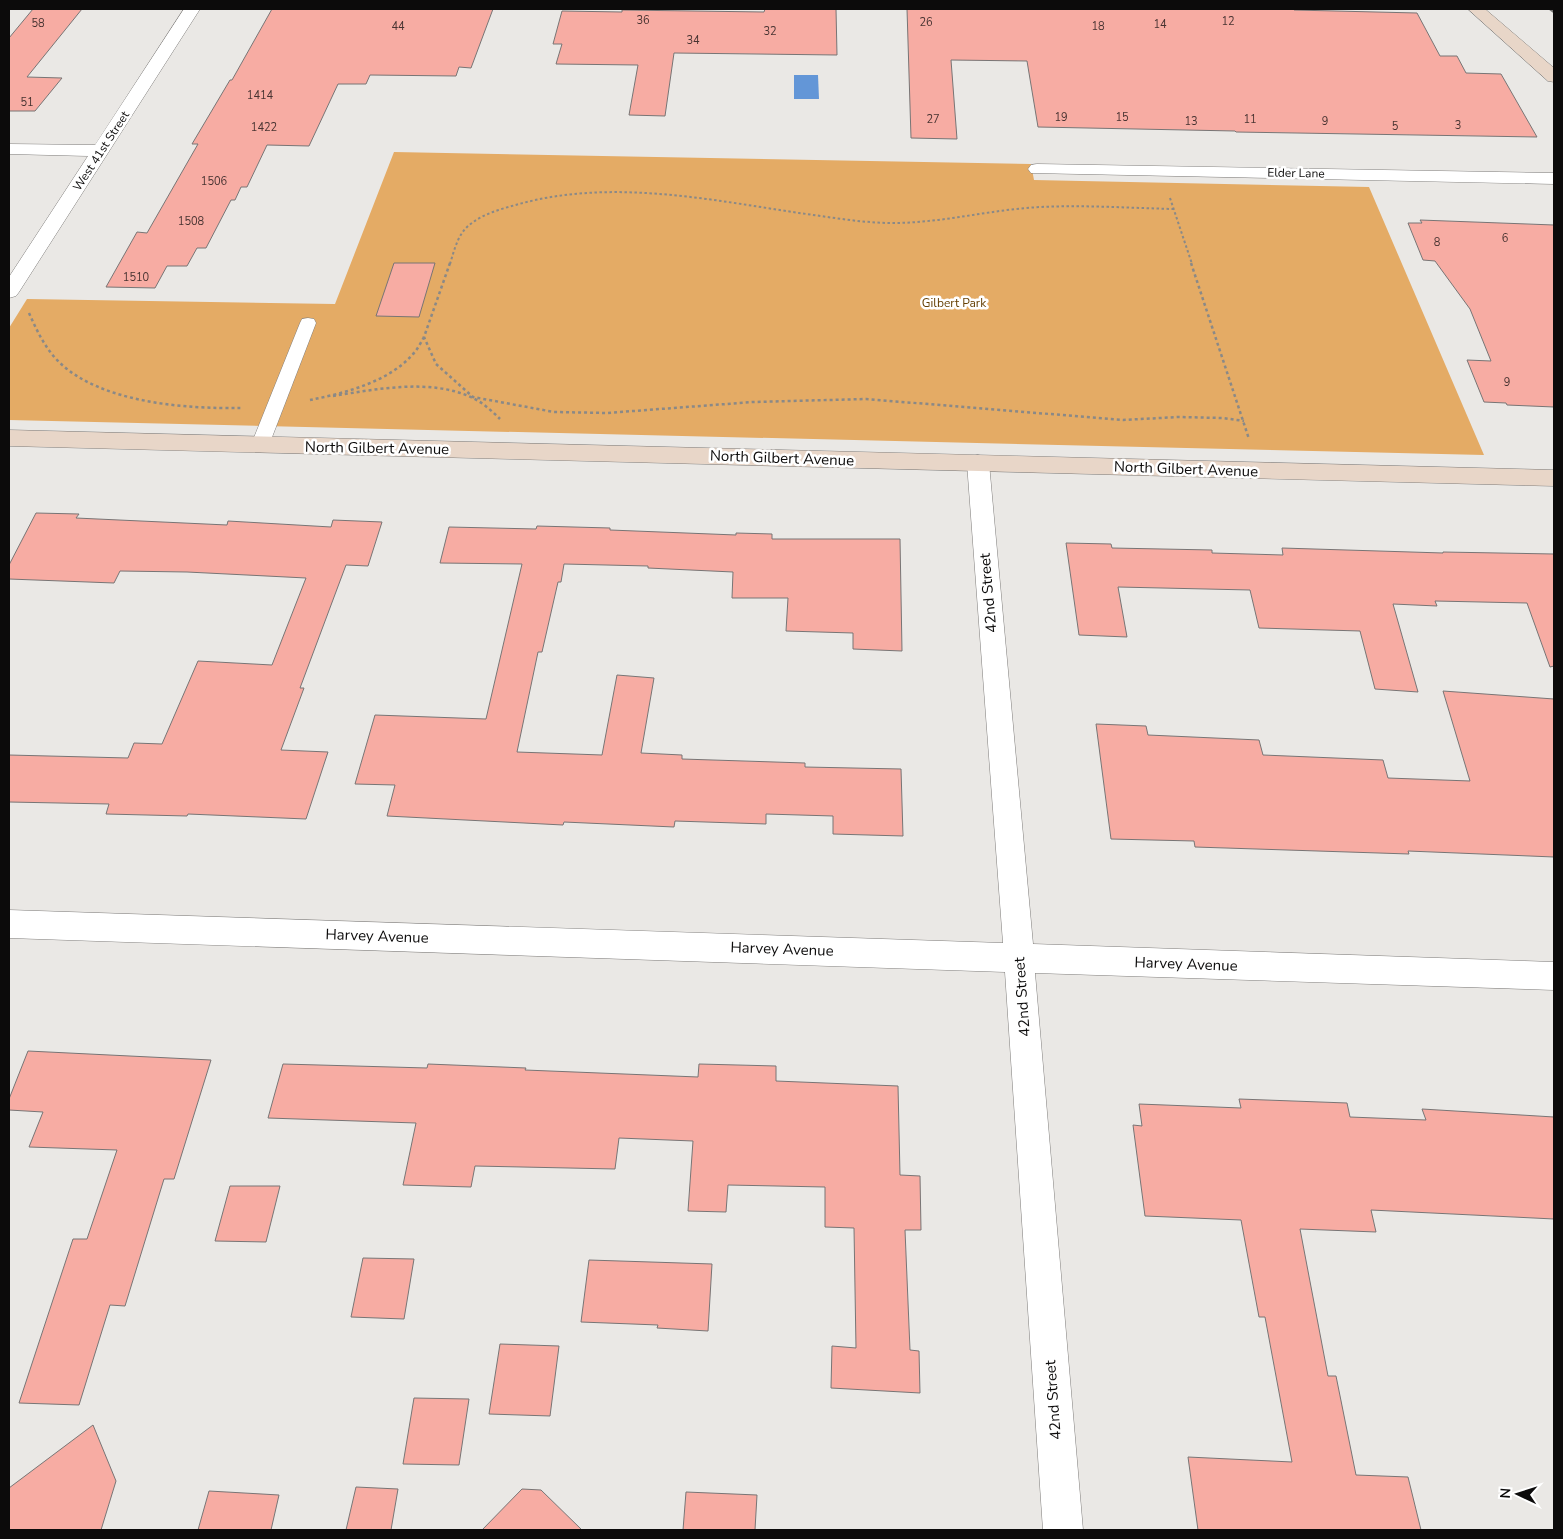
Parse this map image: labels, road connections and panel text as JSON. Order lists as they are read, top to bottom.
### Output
{
  "streets": {
    "street": [
      "West 41st Street",
      "Elder Lane",
      "North Gilbert Avenue",
      "42nd Street",
      "Harvey Avenue"
    ]
  },
  "crossings": [
    ["North Gilbert Avenue", "42nd Street"],
    ["42nd Street", "Harvey Avenue"]
  ],
  "parks": ["Gilbert Park"],
  "house_numbers": [
    "36",
    "12",
    "26",
    "58",
    "14",
    "44",
    "18",
    "32",
    "34",
    "1414",
    "51",
    "19",
    "15",
    "27",
    "11",
    "13",
    "9",
    "3",
    "5",
    "1422",
    "1506",
    "1508",
    "6",
    "8",
    "1510",
    "9"
  ],
  "north": "left"
}
